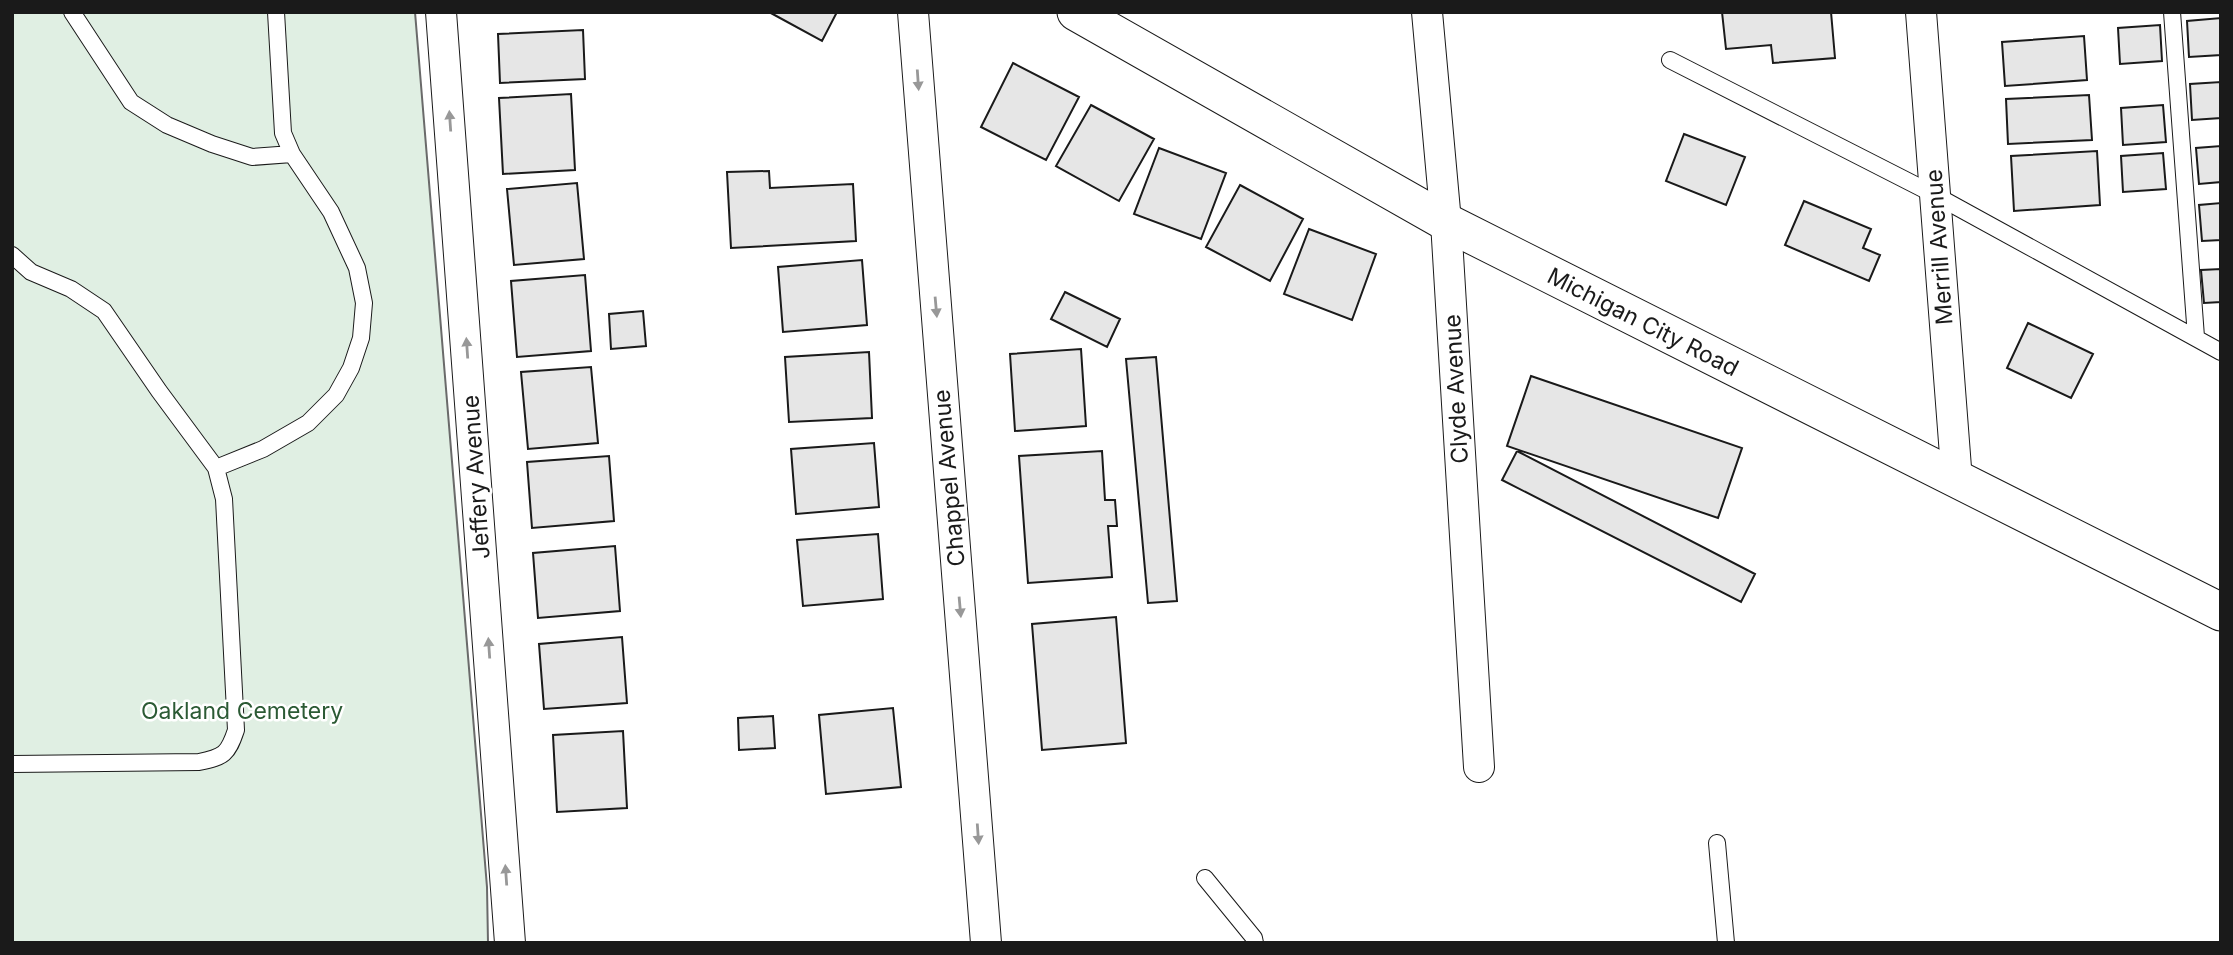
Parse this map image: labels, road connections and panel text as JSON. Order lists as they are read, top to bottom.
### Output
{
  "streets": {
    "street": [
      "Merrill Avenue",
      "Michigan City Road",
      "Clyde Avenue",
      "Jeffery Avenue",
      "Chappel Avenue"
    ]
  },
  "crossings": [
    ["Merrill Avenue", "Michigan City Road"],
    ["Michigan City Road", "Clyde Avenue"]
  ],
  "one_way": ["Jeffery Avenue", "Chappel Avenue"],
  "parks": ["Oakland Cemetery"]
}
